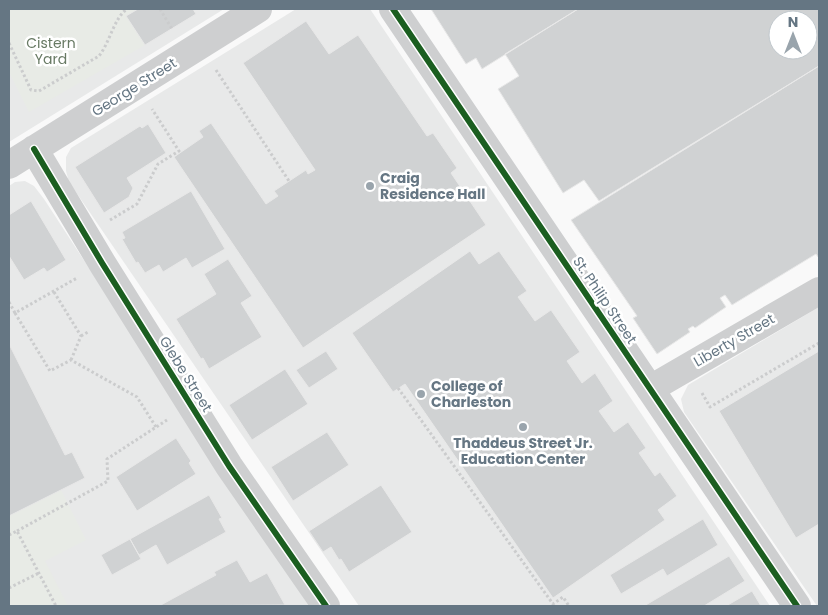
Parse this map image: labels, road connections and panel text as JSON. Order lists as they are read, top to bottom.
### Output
{
  "streets": {
    "street": [
      "George Street",
      "St. Philip Street",
      "Liberty Street",
      "Glebe Street"
    ]
  },
  "crossings": [
    ["George Street", "Glebe Street"],
    ["St. Philip Street", "Liberty Street"]
  ],
  "parks": ["Cistern Yard"],
  "places": ["Craig Residence Hall", "College of Charleston", "Thaddeus Street Jr. Education Center"],
  "north": "top"
}
